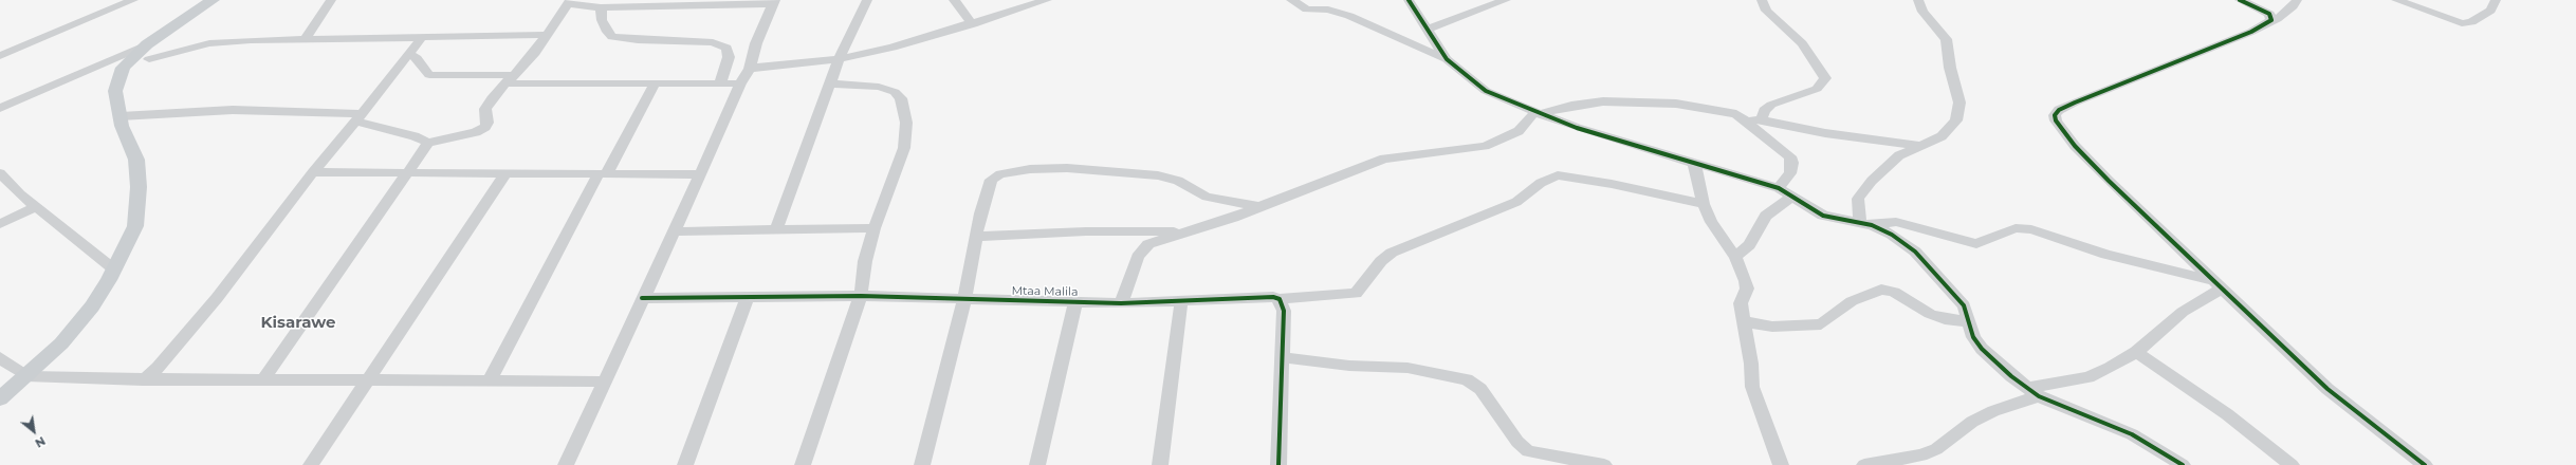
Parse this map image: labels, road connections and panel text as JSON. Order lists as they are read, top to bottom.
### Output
{
  "streets": {
    "street": ["Mtaa Malila"]
  },
  "districts": ["Kisarawe"],
  "north": "bottom right"
}
